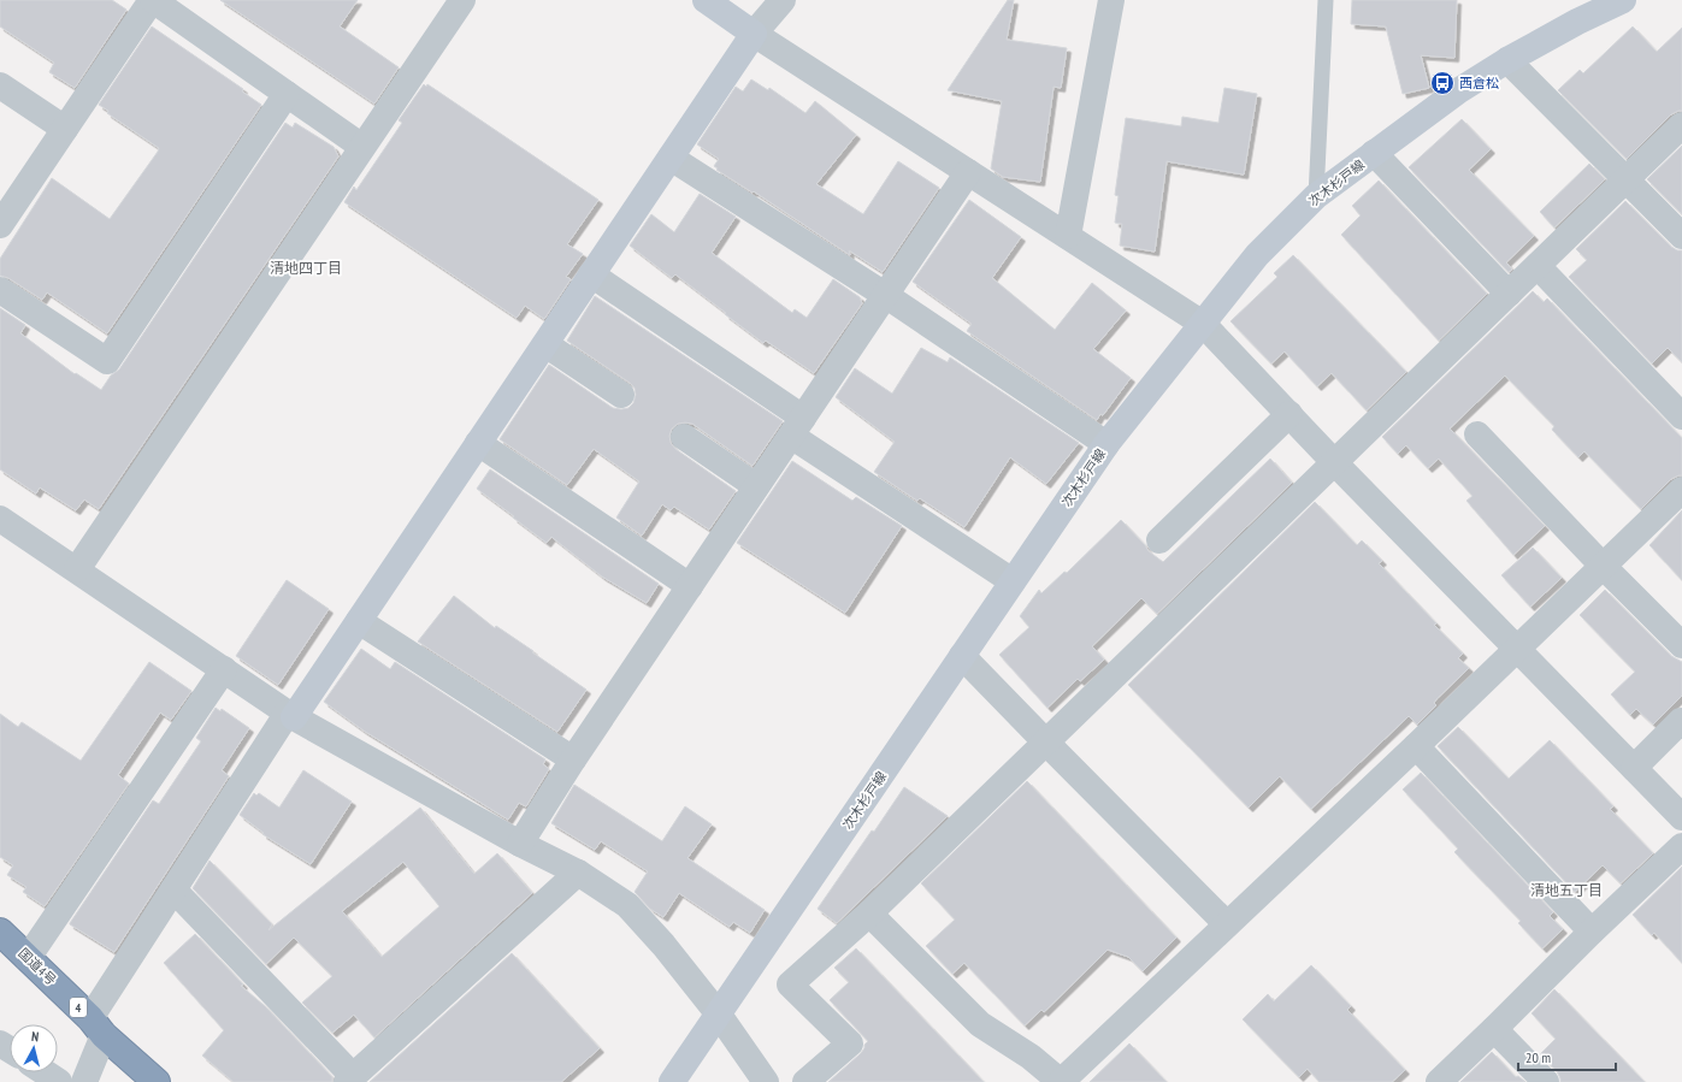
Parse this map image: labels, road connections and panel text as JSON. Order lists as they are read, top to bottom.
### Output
{
  "streets": {
    "highway": ["国道4号", "4"],
    "main road": ["次木杉戸線"]
  },
  "districts": ["清地四丁目", "清地五丁目"],
  "places": {
    "bus stop": ["西倉松"]
  },
  "scale_bar": "20 m",
  "north": "top"
}
